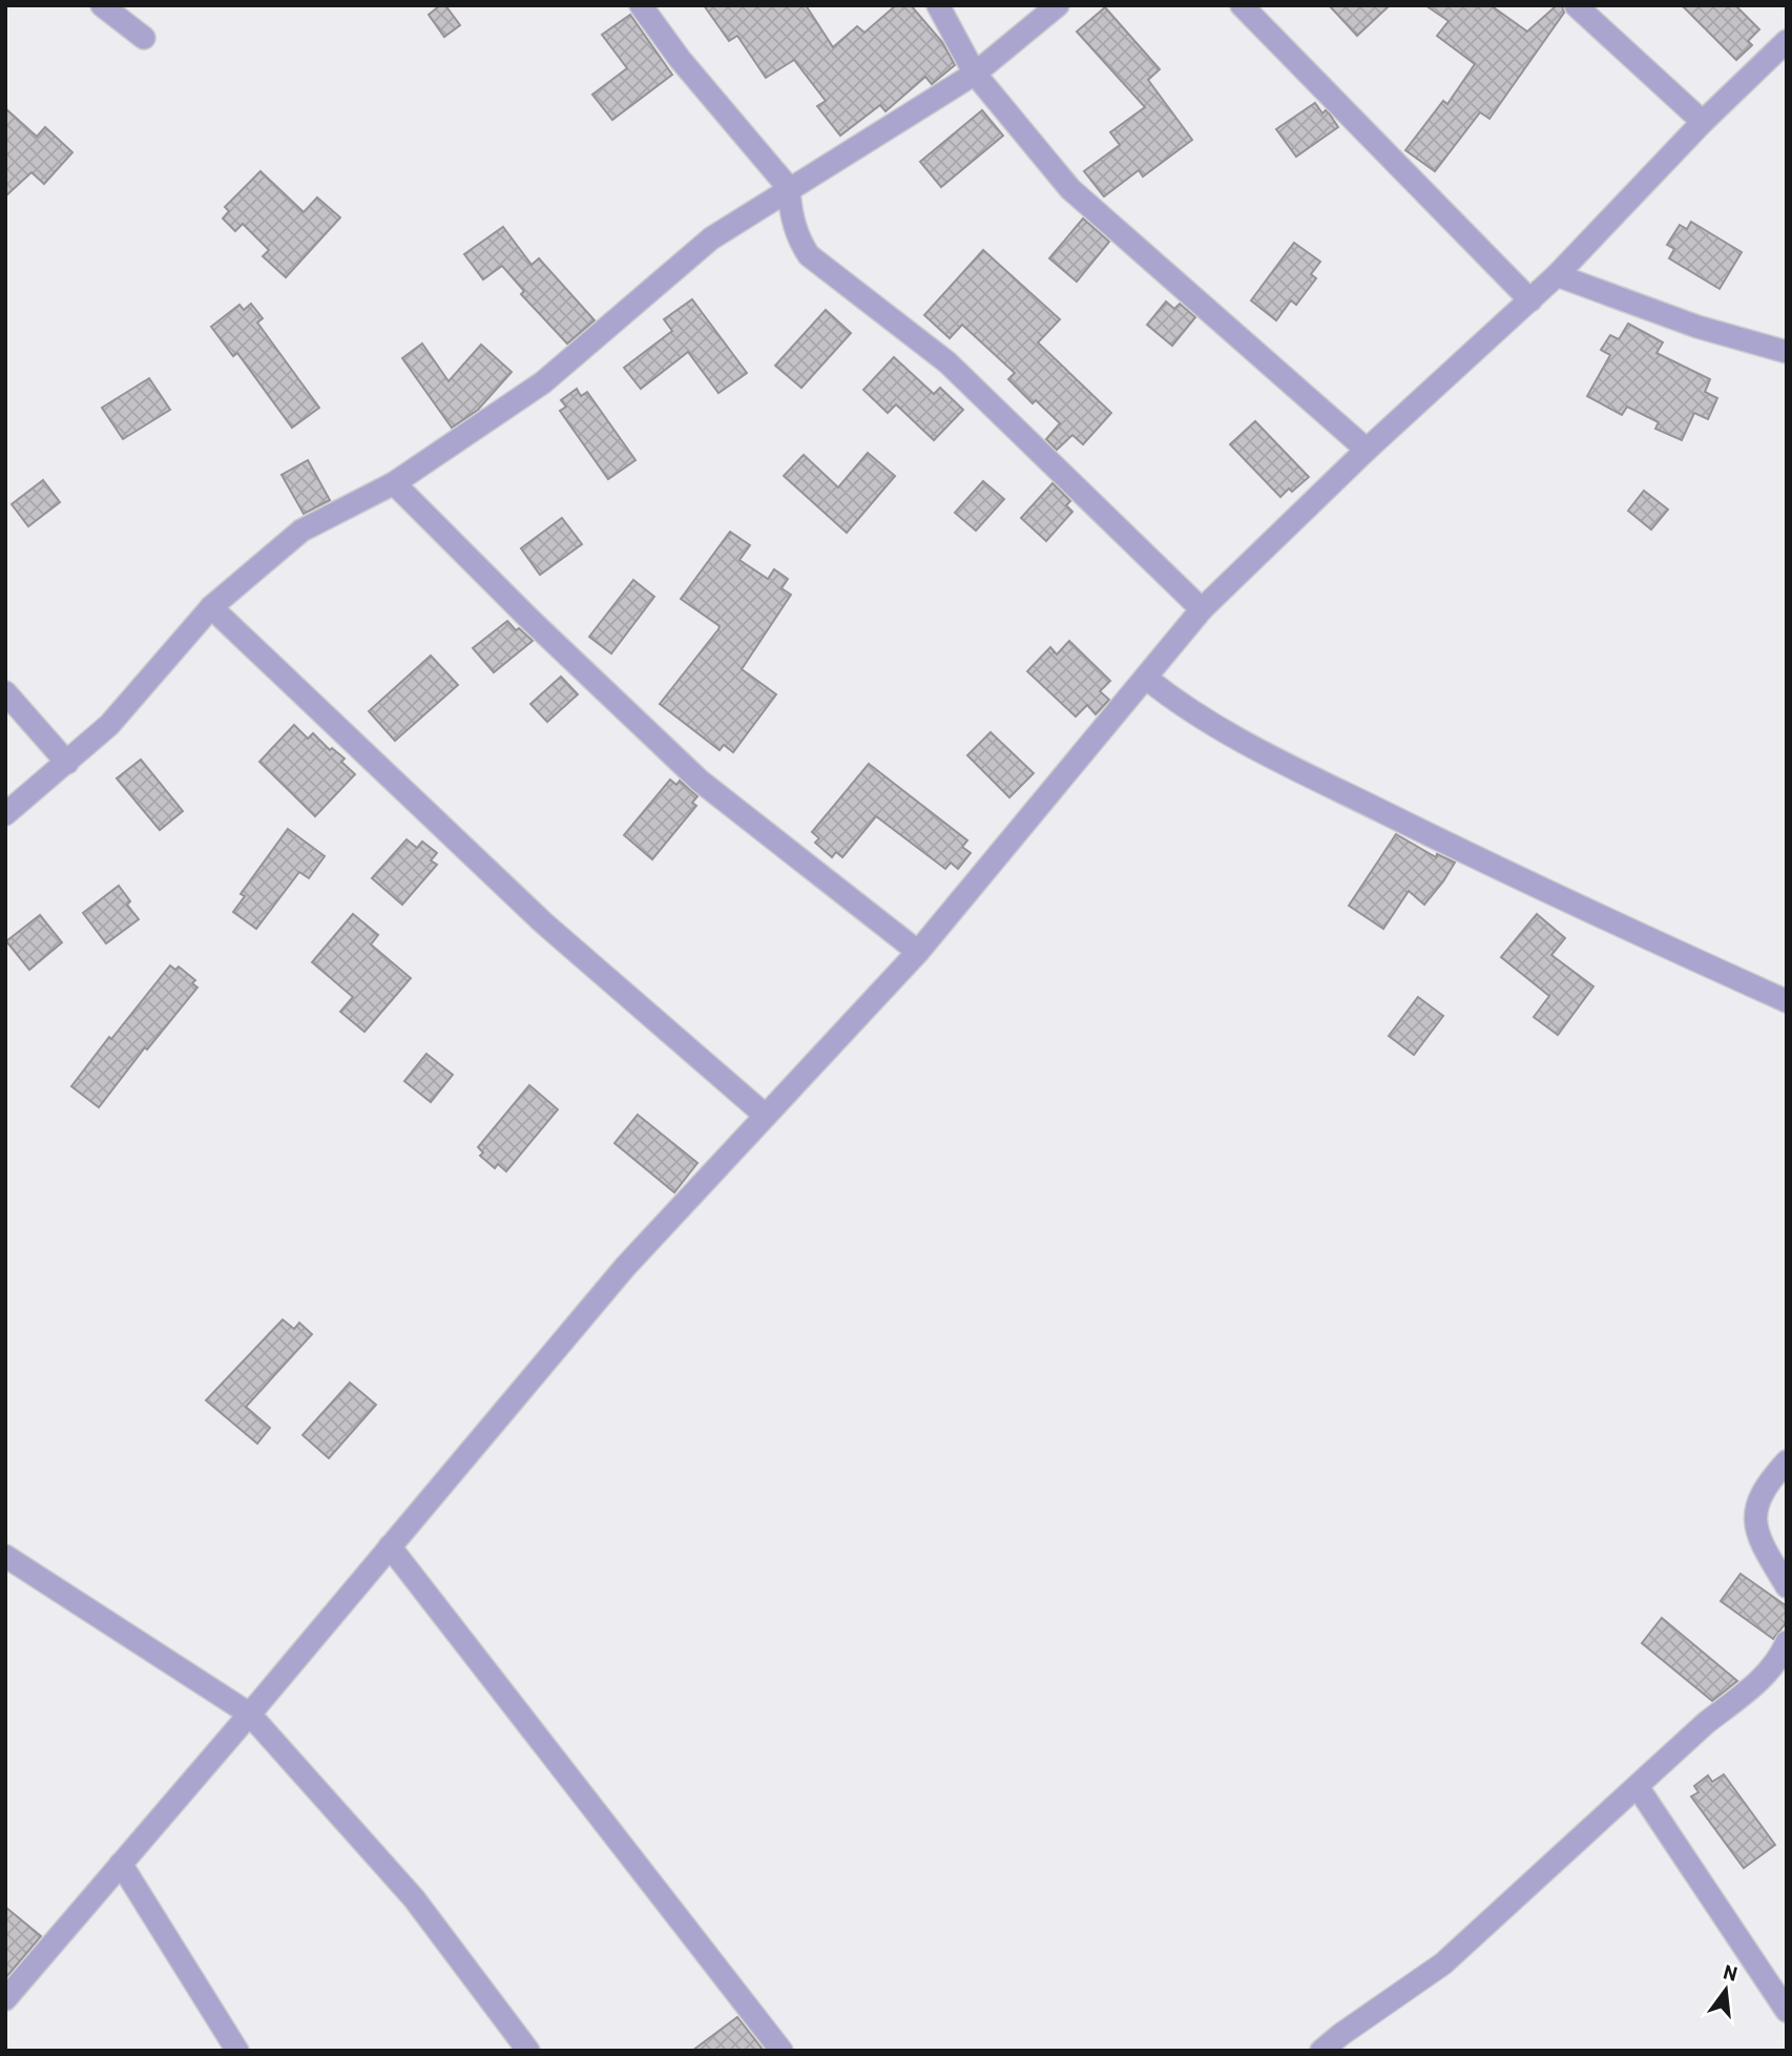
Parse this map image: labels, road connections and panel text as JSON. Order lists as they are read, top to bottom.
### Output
{
  "north": "top"
}
